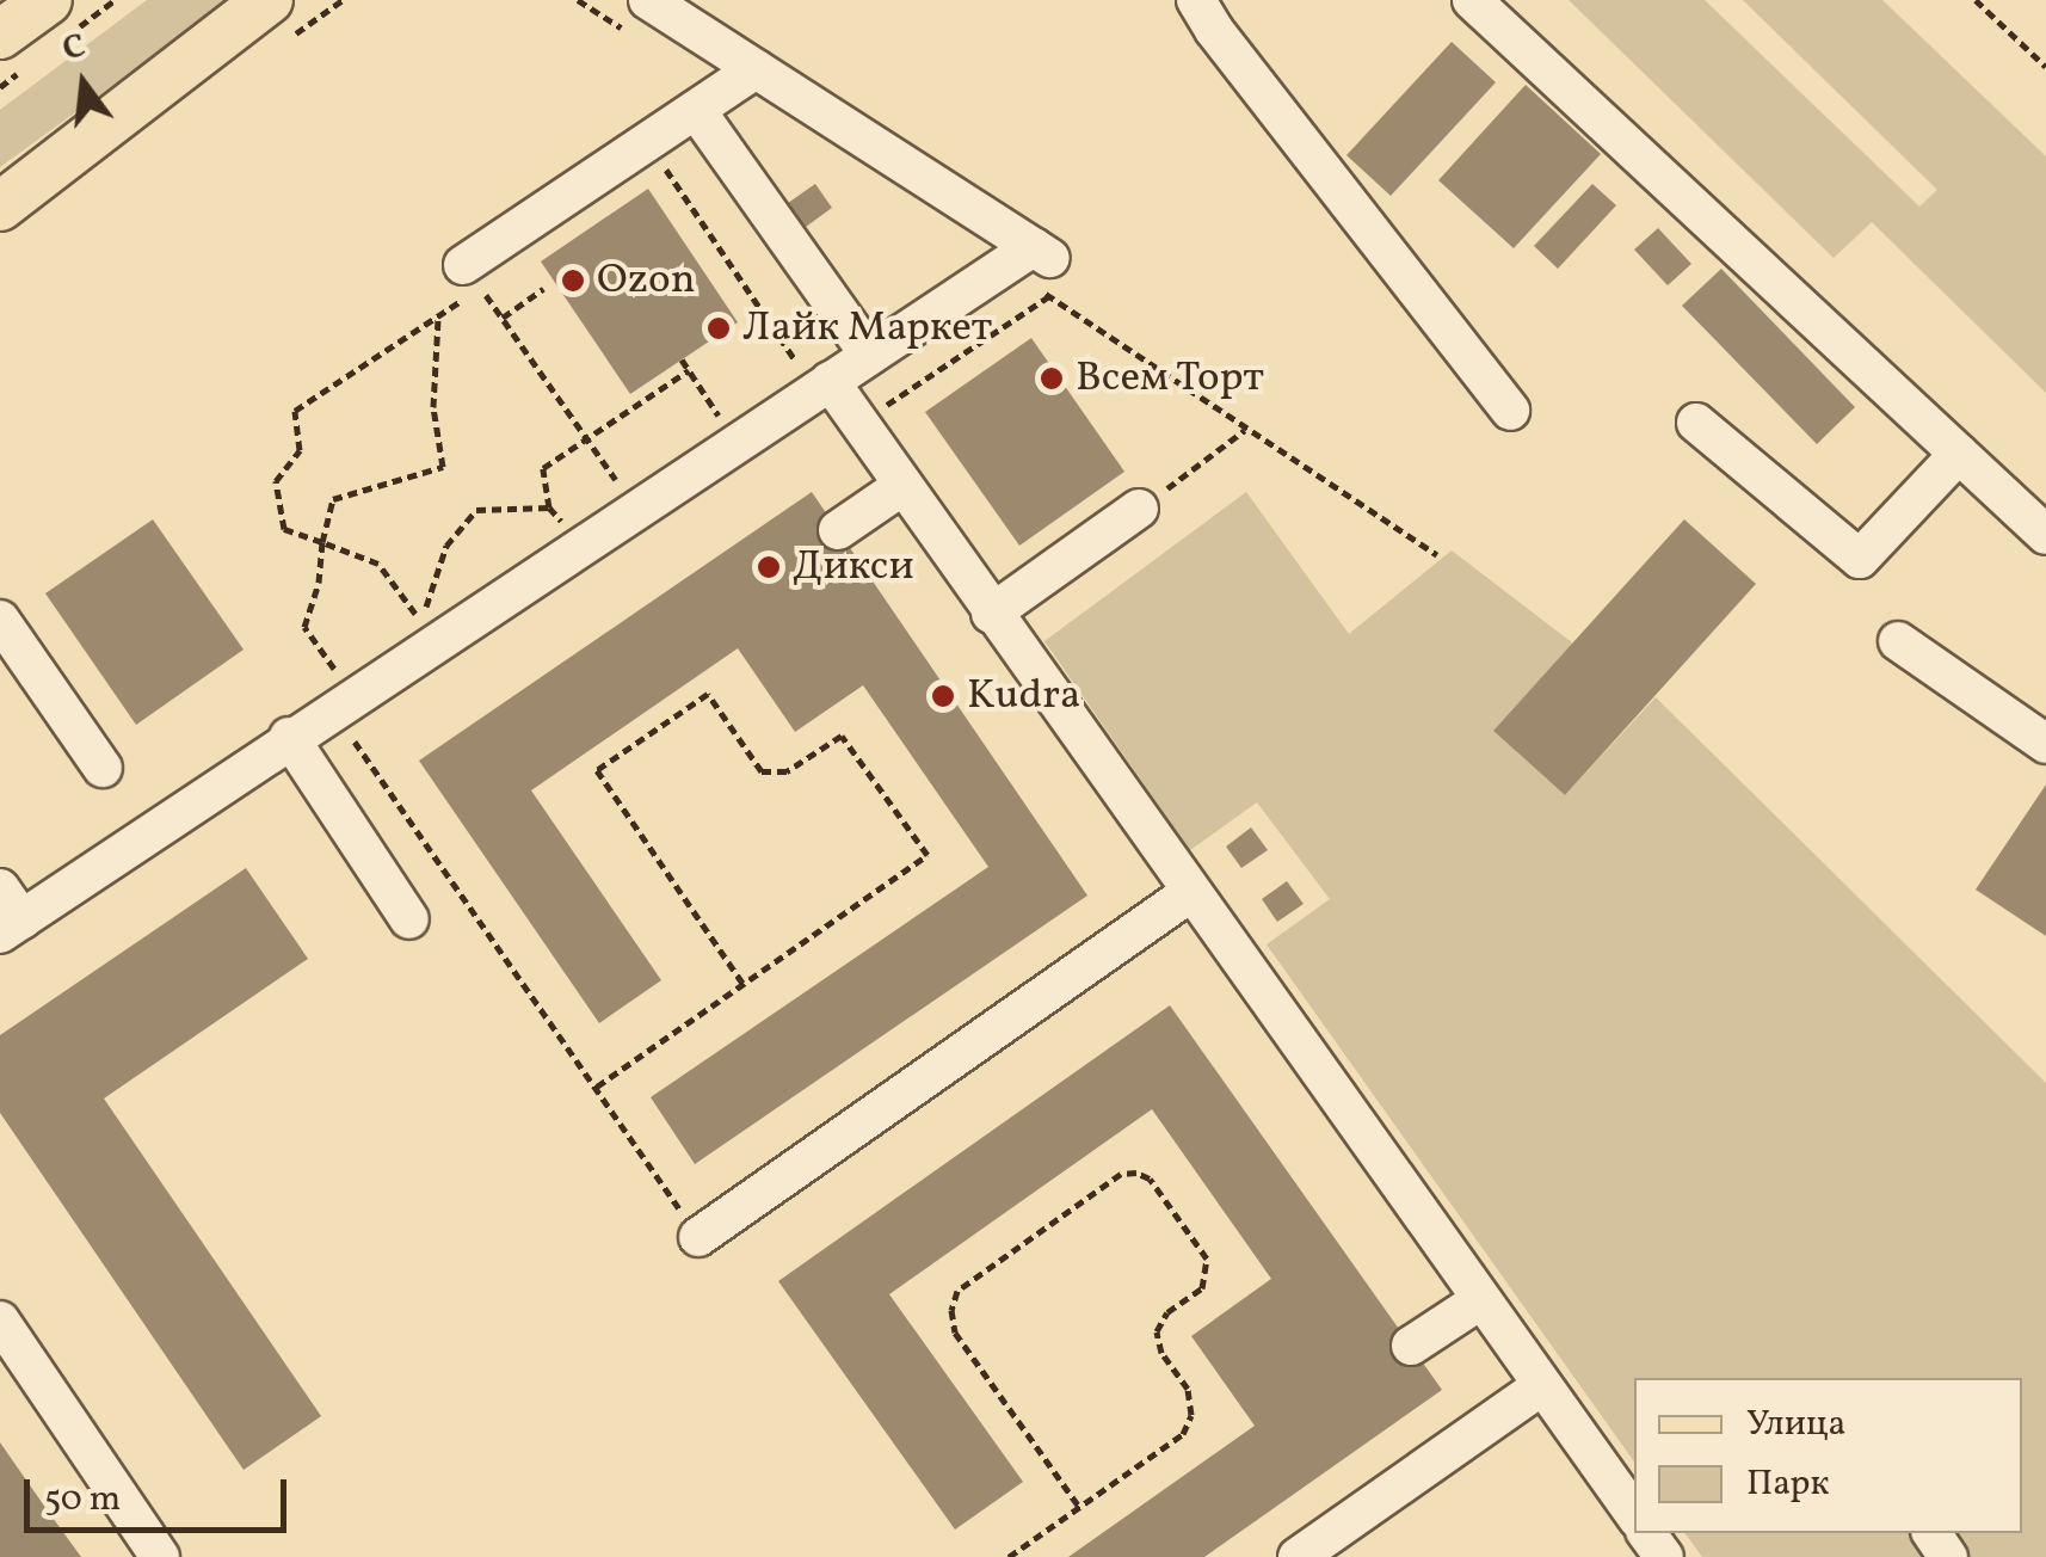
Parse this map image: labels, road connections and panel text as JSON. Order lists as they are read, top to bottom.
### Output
{
  "places": [
    "Ozon",
    "Лайк Маркет",
    "Всем Торт",
    "Дикси",
    "Kudra"
  ],
  "legend": ["Улица", "Парк"],
  "scale_bar": "50 m",
  "north": "top"
}
